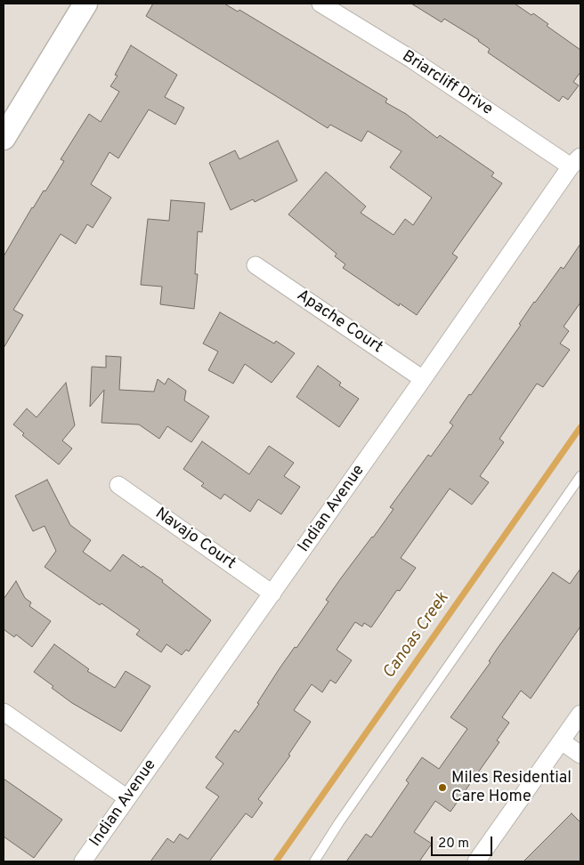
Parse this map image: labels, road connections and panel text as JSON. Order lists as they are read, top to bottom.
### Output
{
  "streets": {
    "street": [
      "Briarcliff Drive",
      "Apache Court",
      "Indian Avenue",
      "Navajo Court"
    ]
  },
  "crossings": [
    ["Briarcliff Drive", "Indian Avenue"],
    ["Apache Court", "Indian Avenue"],
    ["Indian Avenue", "Navajo Court"]
  ],
  "water": ["Canoas Creek"],
  "places": ["Miles Residential Care Home"],
  "scale_bar": "20 m"
}
